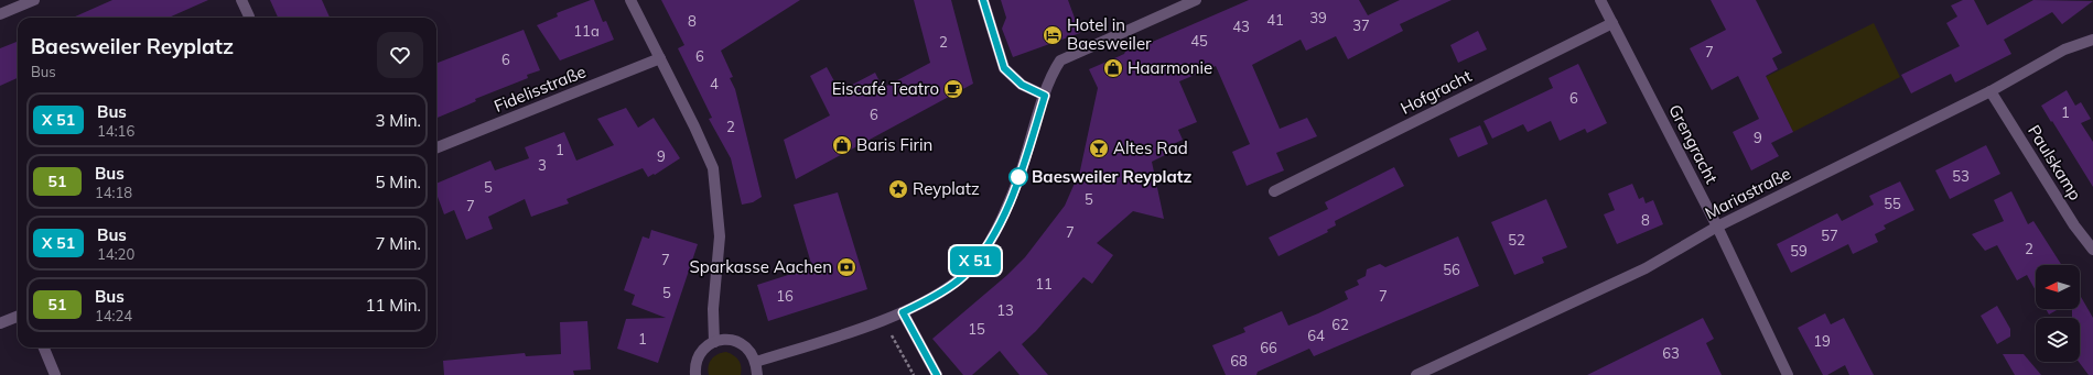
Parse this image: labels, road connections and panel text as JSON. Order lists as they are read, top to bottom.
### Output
{
  "streets": {
    "street": [
      "Fidelisstraße",
      "Hofgracht",
      "Grengracht",
      "Paulskamp",
      "Mariastraße"
    ]
  },
  "crossings": [
    ["Hofgracht", "Grengracht"],
    ["Grengracht", "Mariastraße"],
    ["Paulskamp", "Mariastraße"]
  ],
  "places": {
    "hotel": ["Hotel in Baesweiler"],
    "shop": ["Haarmonie", "Baris Firin"],
    "cafe": ["Eiscafé Teatro"],
    "bar": ["Altes Rad"],
    "other": ["Baesweiler Reyplatz"],
    "place": ["Reyplatz"],
    "bank": ["Sparkasse Aachen"]
  },
  "house_numbers": [
    "39",
    "41",
    "8",
    "37",
    "43",
    "11a",
    "45",
    "2",
    "7",
    "6",
    "6",
    "4",
    "6",
    "1",
    "6",
    "2",
    "9",
    "1",
    "9",
    "3",
    "53",
    "5",
    "5",
    "55",
    "7",
    "8",
    "7",
    "57",
    "52",
    "2",
    "59",
    "7",
    "56",
    "11",
    "5",
    "16",
    "7",
    "13",
    "62",
    "15",
    "64",
    "1",
    "19",
    "66",
    "63",
    "68"
  ],
  "north": "left",
  "page": {
    "on_map": "X 51",
    "heading": ["Baesweiler Reyplatz", "Bus"],
    "list": [
      {
        "mark": "X 51",
        "name": "Bus",
        "note": "14:16",
        "value": "3 Min."
      },
      {
        "mark": "51",
        "name": "Bus",
        "note": "14:18",
        "value": "5 Min."
      },
      {
        "mark": "X 51",
        "name": "Bus",
        "note": "14:20",
        "value": "7 Min."
      },
      {
        "mark": "51",
        "name": "Bus",
        "note": "14:24",
        "value": "11 Min."
      }
    ]
  }
}
